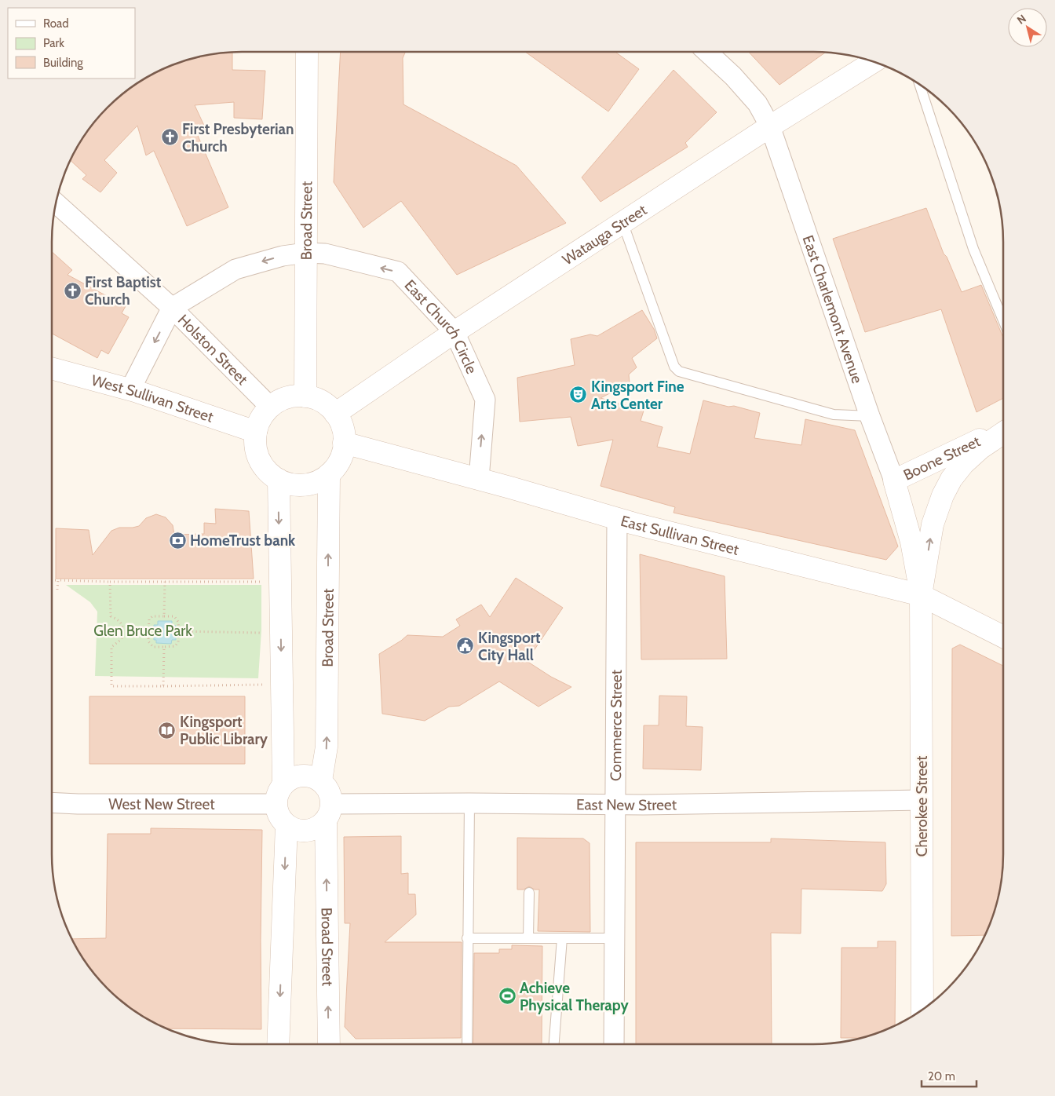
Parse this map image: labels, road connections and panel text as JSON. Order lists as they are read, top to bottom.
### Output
{
  "streets": {
    "street": [
      "Broad Street",
      "Watauga Street",
      "East Charlemont Avenue",
      "East Church Circle",
      "Holston Street",
      "West Sullivan Street",
      "Boone Street",
      "East Sullivan Street",
      "Commerce Street",
      "West New Street",
      "East New Street",
      "Cherokee Street"
    ]
  },
  "crossings": [
    ["Broad Street", "Watauga Street"],
    ["Broad Street", "East Church Circle"],
    ["Broad Street", "Holston Street"],
    ["Broad Street", "West Sullivan Street"],
    ["Broad Street", "East Sullivan Street"],
    ["Broad Street", "West New Street"],
    ["Broad Street", "East New Street"],
    ["Watauga Street", "East Charlemont Avenue"],
    ["Watauga Street", "East Church Circle"],
    ["Watauga Street", "Holston Street"],
    ["Watauga Street", "West Sullivan Street"],
    ["Watauga Street", "East Sullivan Street"],
    ["East Charlemont Avenue", "Boone Street"],
    ["East Charlemont Avenue", "East Sullivan Street"],
    ["East Charlemont Avenue", "Cherokee Street"],
    ["East Church Circle", "Holston Street"],
    ["East Church Circle", "East Sullivan Street"],
    ["Holston Street", "West Sullivan Street"],
    ["Holston Street", "East Sullivan Street"],
    ["West Sullivan Street", "East Sullivan Street"],
    ["East Sullivan Street", "Commerce Street"],
    ["East Sullivan Street", "Cherokee Street"],
    ["Commerce Street", "East New Street"],
    ["West New Street", "East New Street"],
    ["East New Street", "Cherokee Street"]
  ],
  "parks": ["Glen Bruce Park"],
  "places": {
    "church": ["First Presbyterian Church", "First Baptist Church"],
    "theatre": ["Kingsport Fine Arts Center"],
    "bank": ["HomeTrust bank"],
    "public building": ["Kingsport City Hall"],
    "library": ["Kingsport Public Library"],
    "sports": ["Achieve Physical Therapy"]
  },
  "legend": ["Road", "Park", "Building"],
  "scale_bar": "20 m",
  "north": "top left"
}
